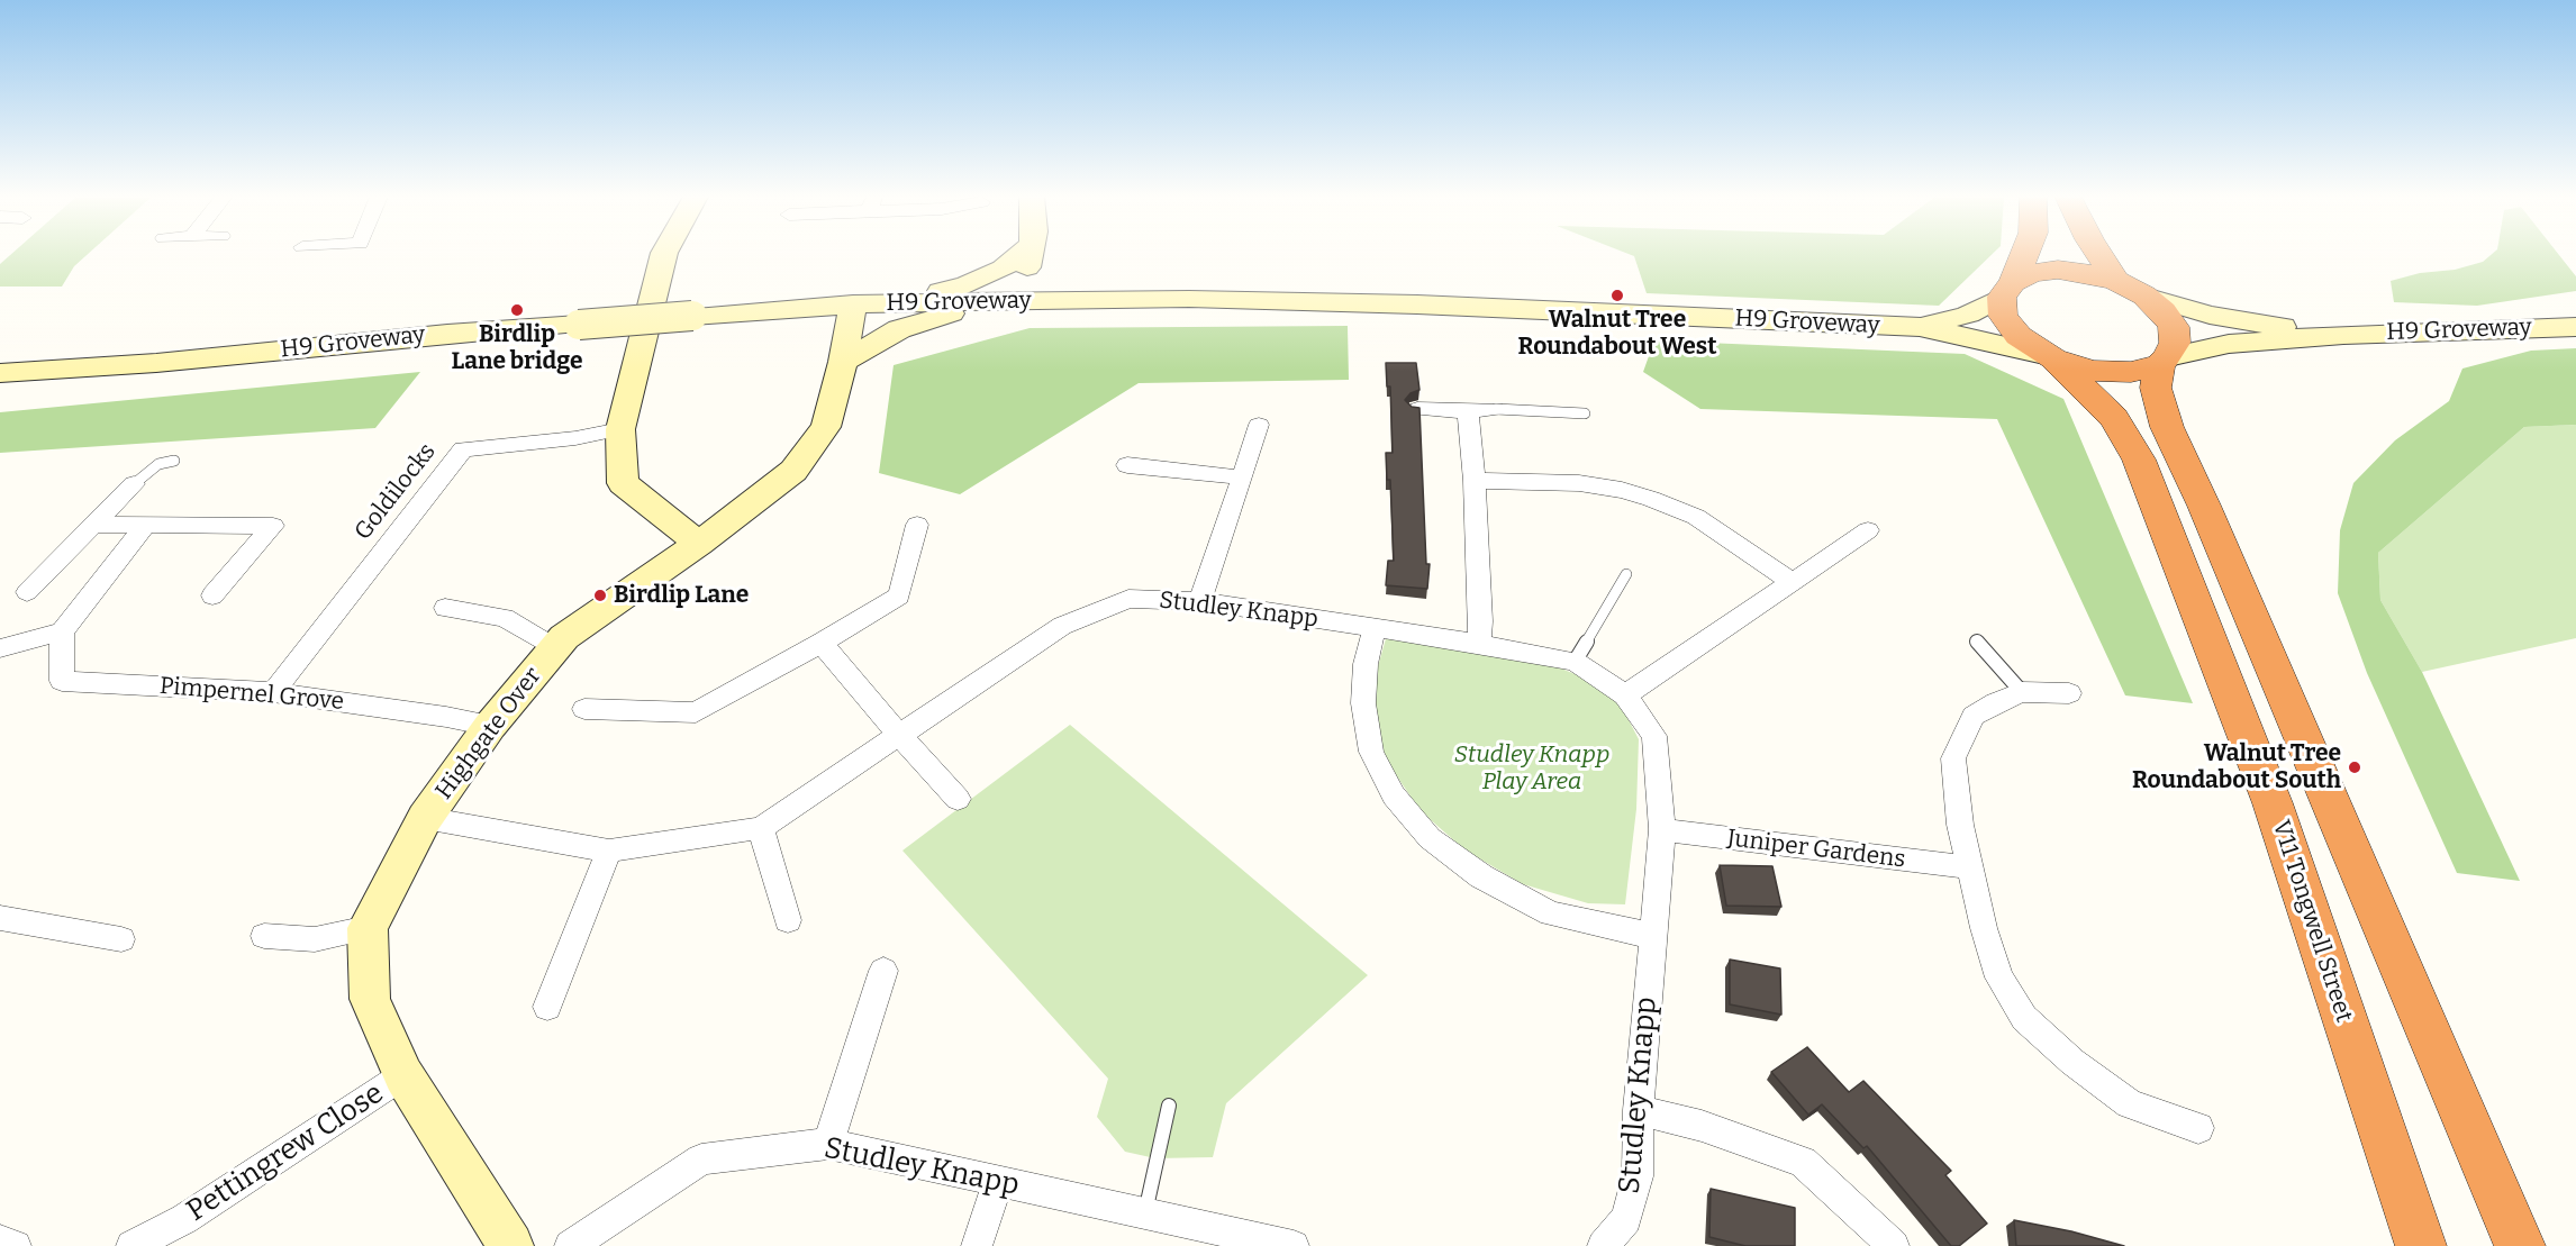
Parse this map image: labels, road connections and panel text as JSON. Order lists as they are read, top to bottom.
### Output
{
  "streets": {
    "highway": ["V11 Tongwell Street"],
    "street": [
      "H9 Groveway",
      "Goldilocks",
      "Studley Knapp",
      "Pimpernel Grove",
      "Highgate Over",
      "Juniper Gardens",
      "Pettingrew Close"
    ]
  },
  "crossings": [
    ["H9 Groveway", "Highgate Over"],
    ["H9 Groveway", "V11 Tongwell Street"],
    ["Goldilocks", "Pimpernel Grove"],
    ["Studley Knapp", "Highgate Over"],
    ["Studley Knapp", "Juniper Gardens"],
    ["Pimpernel Grove", "Highgate Over"],
    ["Highgate Over", "Pettingrew Close"]
  ],
  "parks": ["Studley Knapp Play Area"],
  "places": [
    "Walnut Tree Roundabout West",
    "Birdlip Lane bridge",
    "Birdlip Lane",
    "Walnut Tree Roundabout South"
  ]
}
